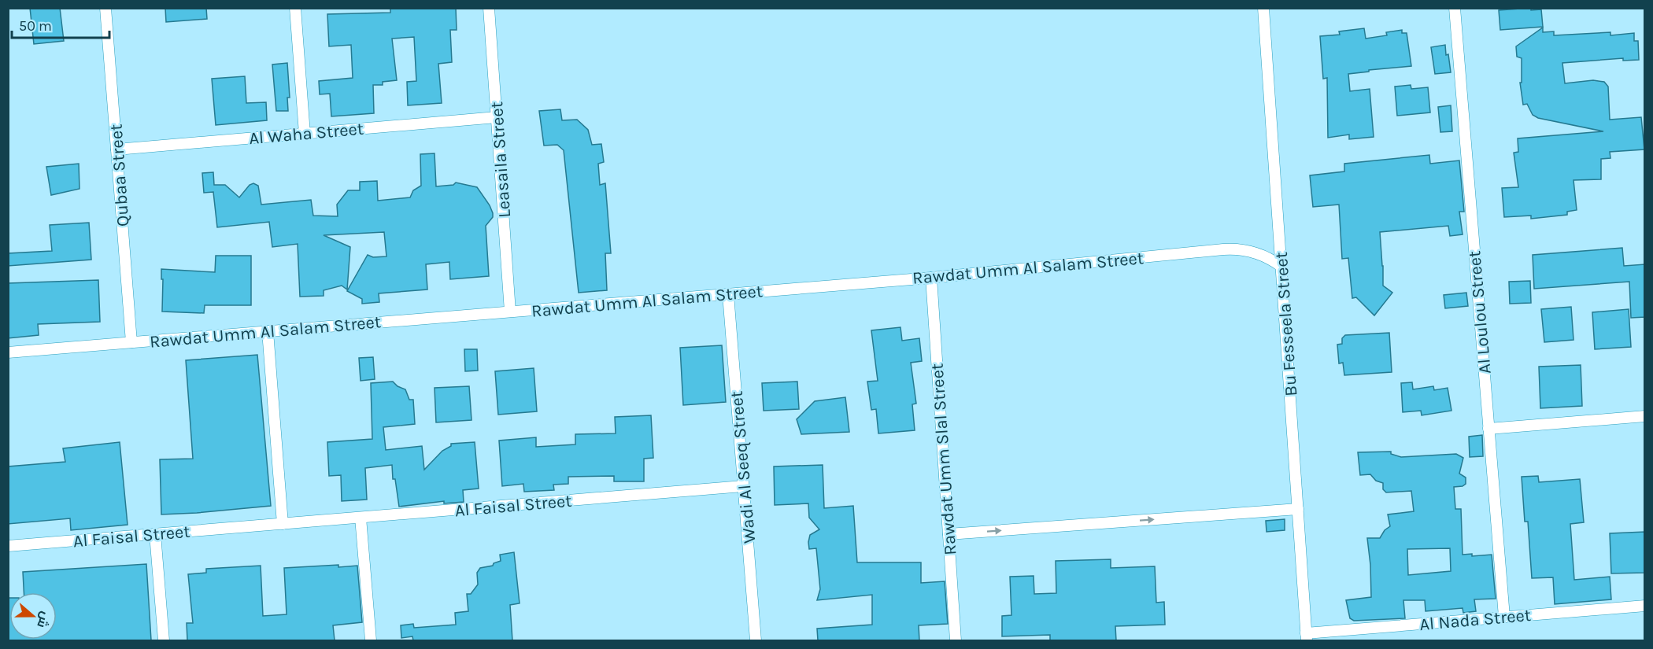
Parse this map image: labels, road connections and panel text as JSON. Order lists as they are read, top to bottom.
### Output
{
  "streets": {
    "street": [
      "Al Waha Street",
      "Leasaila Street",
      "Qubaa Street",
      "Rawdat Umm Al Salam Street",
      "Al Loulou Street",
      "Bu Fesseela Street",
      "Rawdat Umm Slal Street",
      "Wadi Al Seeq Street",
      "Al Faisal Street",
      "Al Nada Street"
    ]
  },
  "crossings": [
    ["Al Waha Street", "Leasaila Street"],
    ["Al Waha Street", "Qubaa Street"],
    ["Leasaila Street", "Rawdat Umm Al Salam Street"],
    ["Qubaa Street", "Rawdat Umm Al Salam Street"],
    ["Rawdat Umm Al Salam Street", "Bu Fesseela Street"],
    ["Rawdat Umm Al Salam Street", "Rawdat Umm Slal Street"],
    ["Rawdat Umm Al Salam Street", "Wadi Al Seeq Street"],
    ["Al Loulou Street", "Al Nada Street"],
    ["Bu Fesseela Street", "Al Nada Street"],
    ["Wadi Al Seeq Street", "Al Faisal Street"]
  ],
  "scale_bar": "50 m",
  "north": "right"
}
